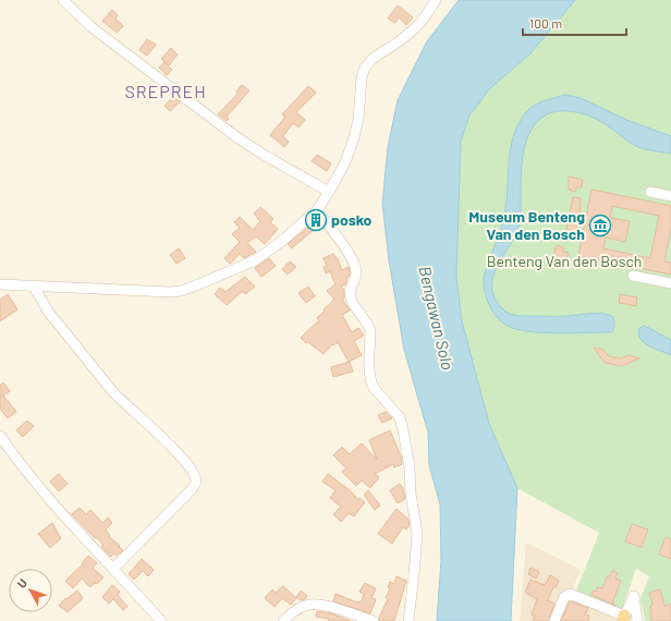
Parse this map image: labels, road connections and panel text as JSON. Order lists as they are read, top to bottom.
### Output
{
  "districts": ["SREPREH"],
  "water": ["Bengawan Solo"],
  "parks": ["Benteng Van den Bosch"],
  "places": {
    "building": ["posko"],
    "museum": ["Museum Benteng Van den Bosch"]
  },
  "scale_bar": "100 m",
  "north": "top left"
}
